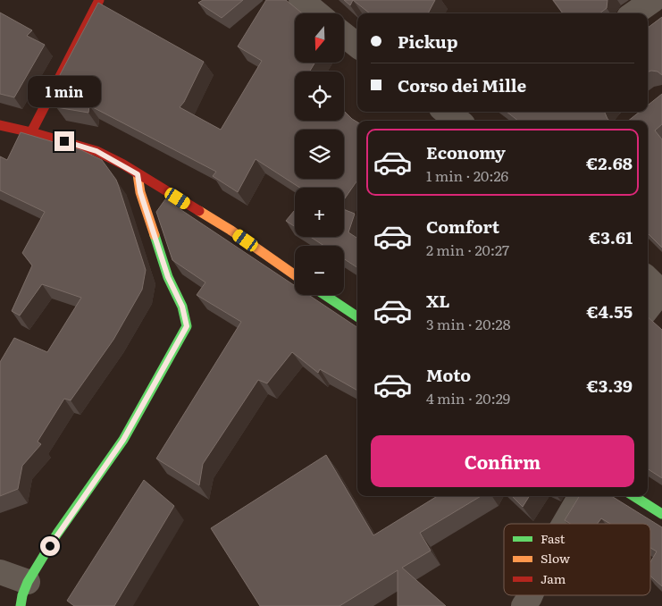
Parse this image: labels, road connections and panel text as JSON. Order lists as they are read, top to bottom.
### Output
{
  "legend": ["Fast", "Slow", "Jam"],
  "north": "bottom",
  "page": {
    "map_buttons": ["+", "−"],
    "banner": ["Pickup", "Corso dei Mille"],
    "bubble": "1 min",
    "list": [
      {
        "name": "Economy",
        "note": "1 min · 20:26",
        "value": "€2.68"
      },
      {
        "name": "Comfort",
        "note": "2 min · 20:27",
        "value": "€3.61"
      },
      {
        "name": "XL",
        "note": "3 min · 20:28",
        "value": "€4.55"
      },
      {
        "name": "Moto",
        "note": "4 min · 20:29",
        "value": "€3.39"
      }
    ],
    "buttons": "Confirm"
  }
}
